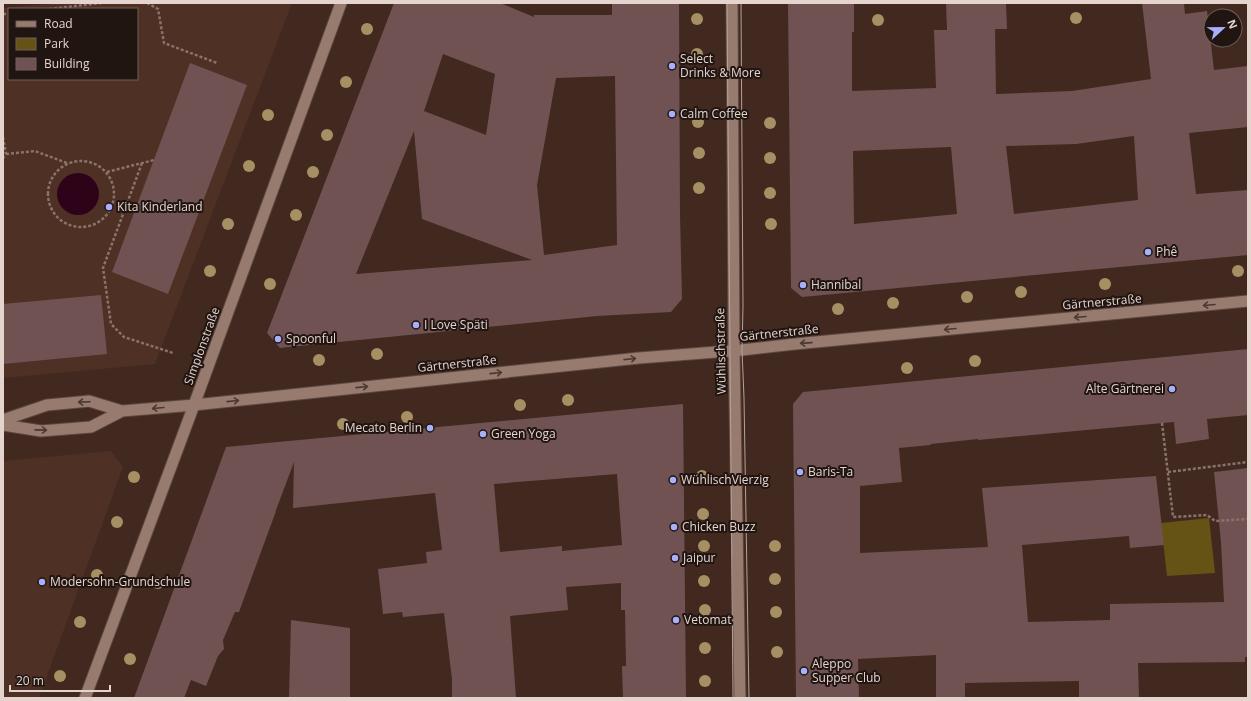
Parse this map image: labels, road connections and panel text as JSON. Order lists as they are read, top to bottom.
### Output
{
  "streets": {
    "street": ["Gärtnerstraße", "Simplonstraße", "Wühlischstraße"]
  },
  "crossings": [
    ["Gärtnerstraße", "Simplonstraße"],
    ["Gärtnerstraße", "Wühlischstraße"]
  ],
  "places": [
    "Select Drinks & More",
    "Calm Coffee",
    "Kita Kinderland",
    "Phê",
    "Hannibal",
    "I Love Späti",
    "Spoonful",
    "Alte Gärtnerei",
    "Mecato Berlin",
    "Green Yoga",
    "Baris-Ta",
    "WühlischVierzig",
    "Chicken Buzz",
    "Jaipur",
    "Modersohn-Grundschule",
    "Vetomat",
    "Aleppo Supper Club"
  ],
  "legend": ["Road", "Park", "Building"],
  "scale_bar": "20 m",
  "north": "right"
}
